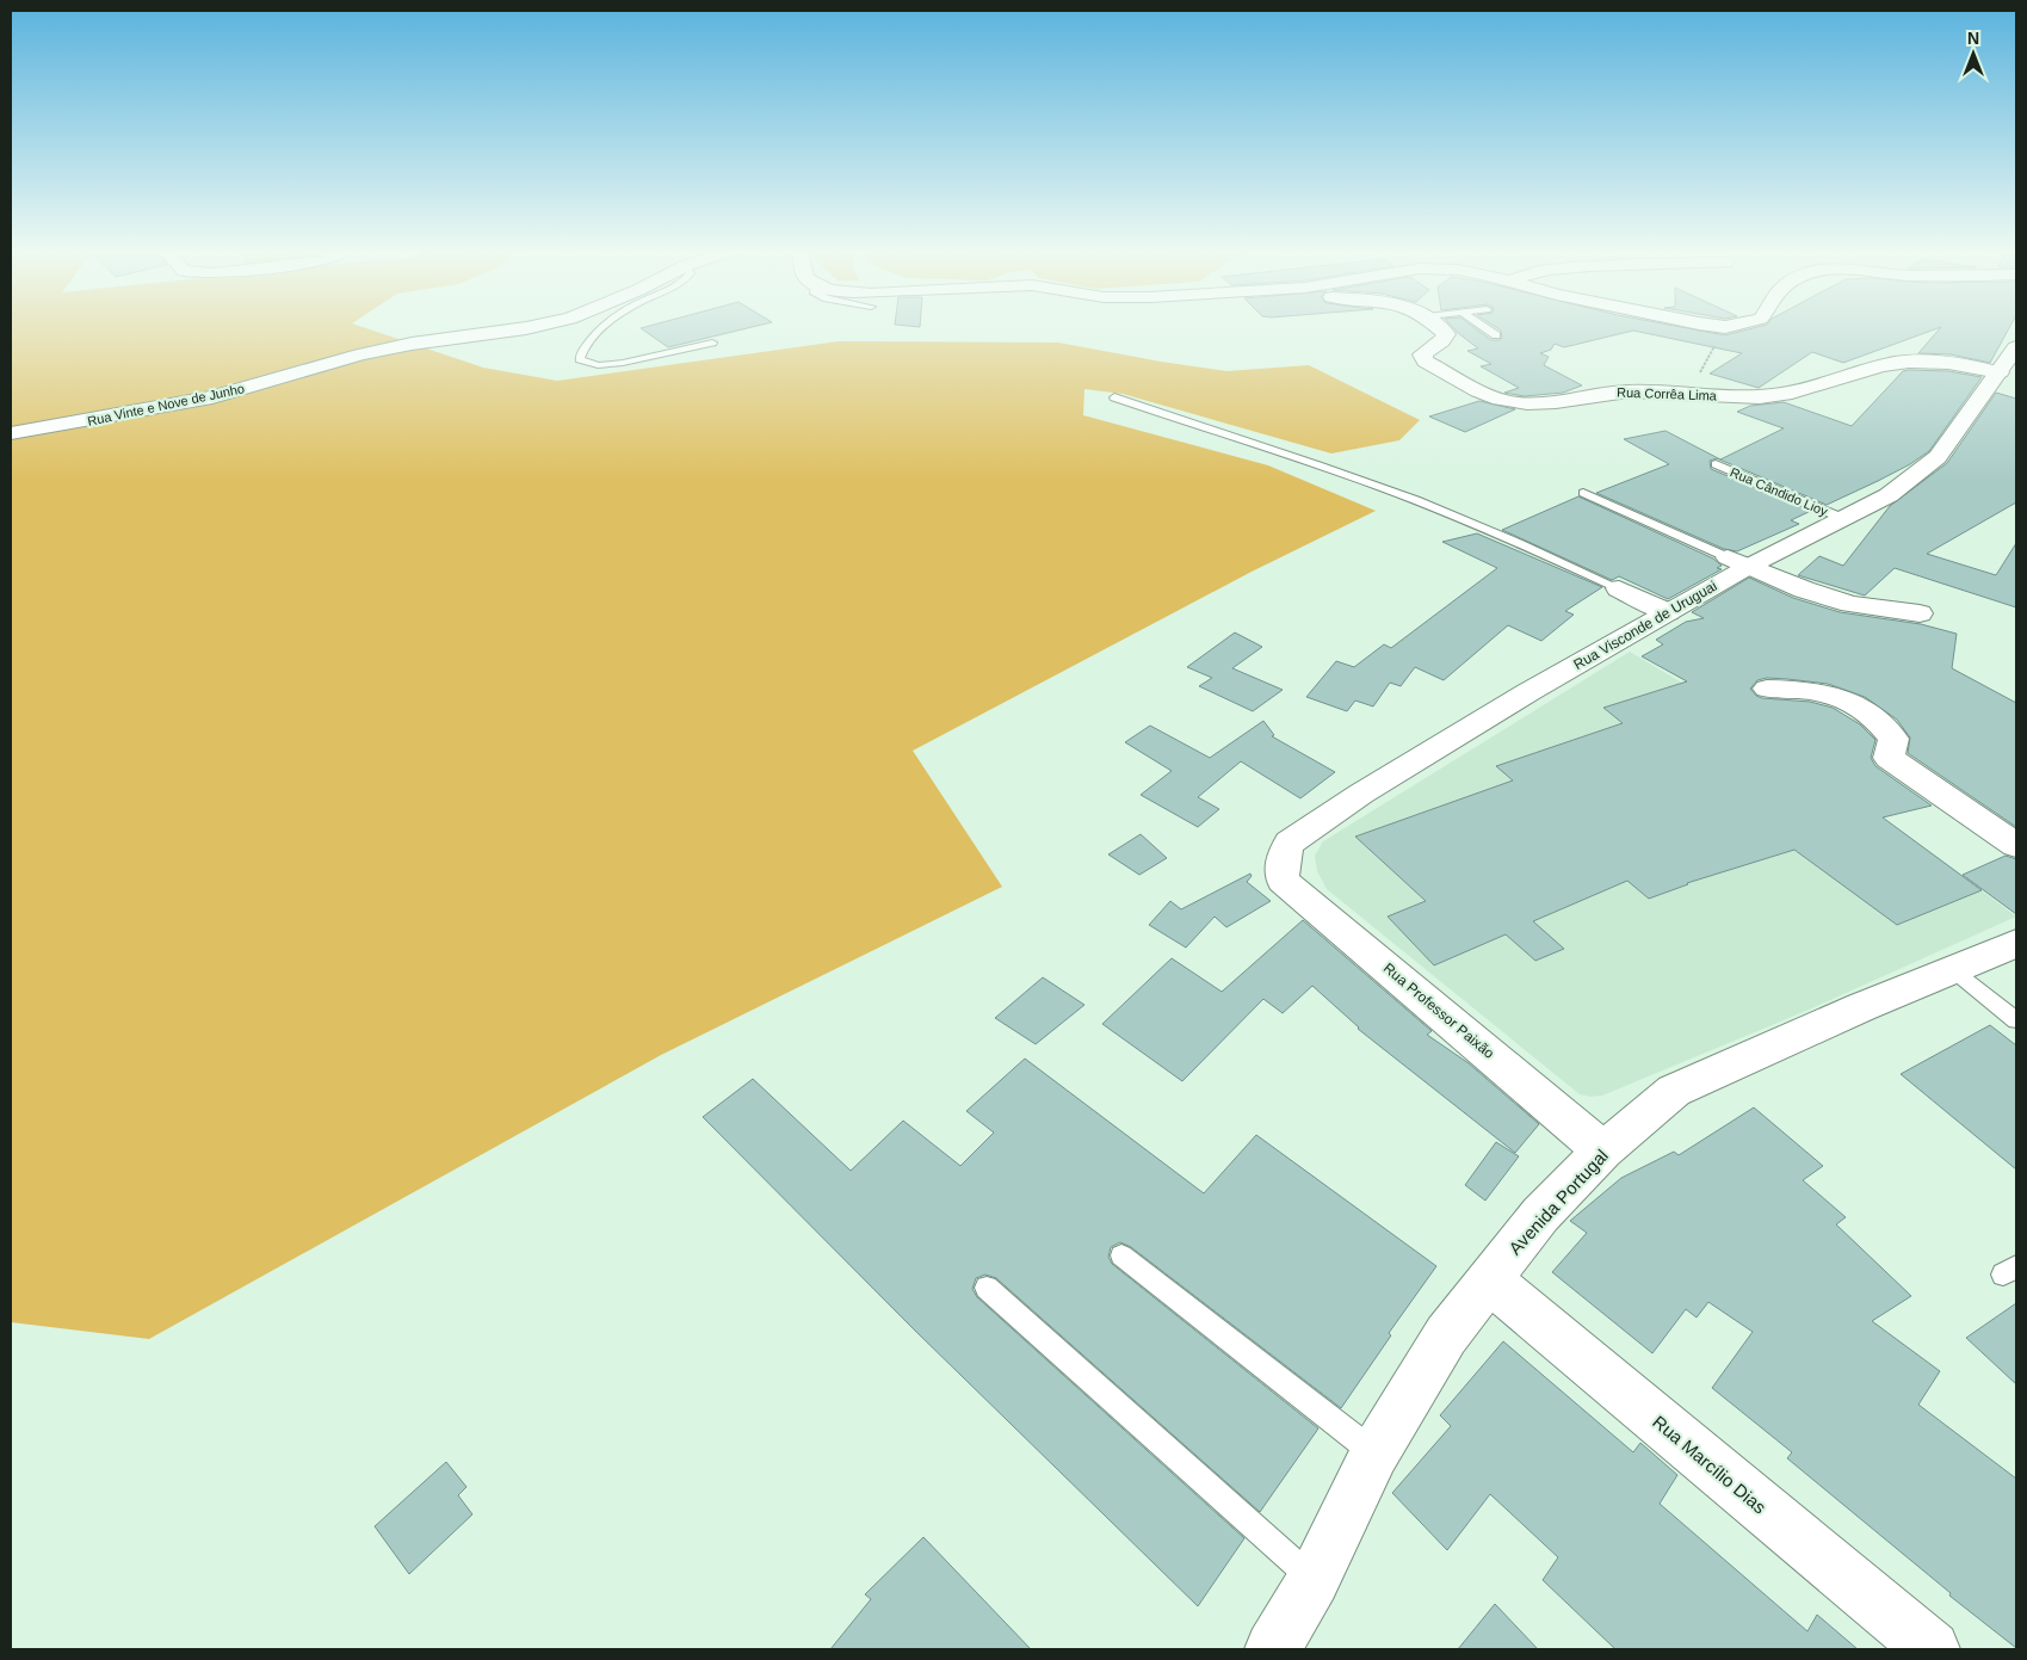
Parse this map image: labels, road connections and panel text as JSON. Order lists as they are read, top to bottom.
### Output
{
  "streets": {
    "street": [
      "Rua Corrêa Lima",
      "Rua Vinte e Nove de Junho",
      "Rua Visconde de Uruguai",
      "Rua Professor Paixão",
      "Avenida Portugal",
      "Rua Marcílio Dias"
    ],
    "lane": ["Rua Cândido Lioy"]
  },
  "crossings": [
    ["Rua Corrêa Lima", "Rua Visconde de Uruguai"],
    ["Rua Cândido Lioy", "Rua Visconde de Uruguai"],
    ["Rua Visconde de Uruguai", "Rua Professor Paixão"],
    ["Rua Professor Paixão", "Avenida Portugal"],
    ["Avenida Portugal", "Rua Marcílio Dias"]
  ],
  "north": "top"
}
